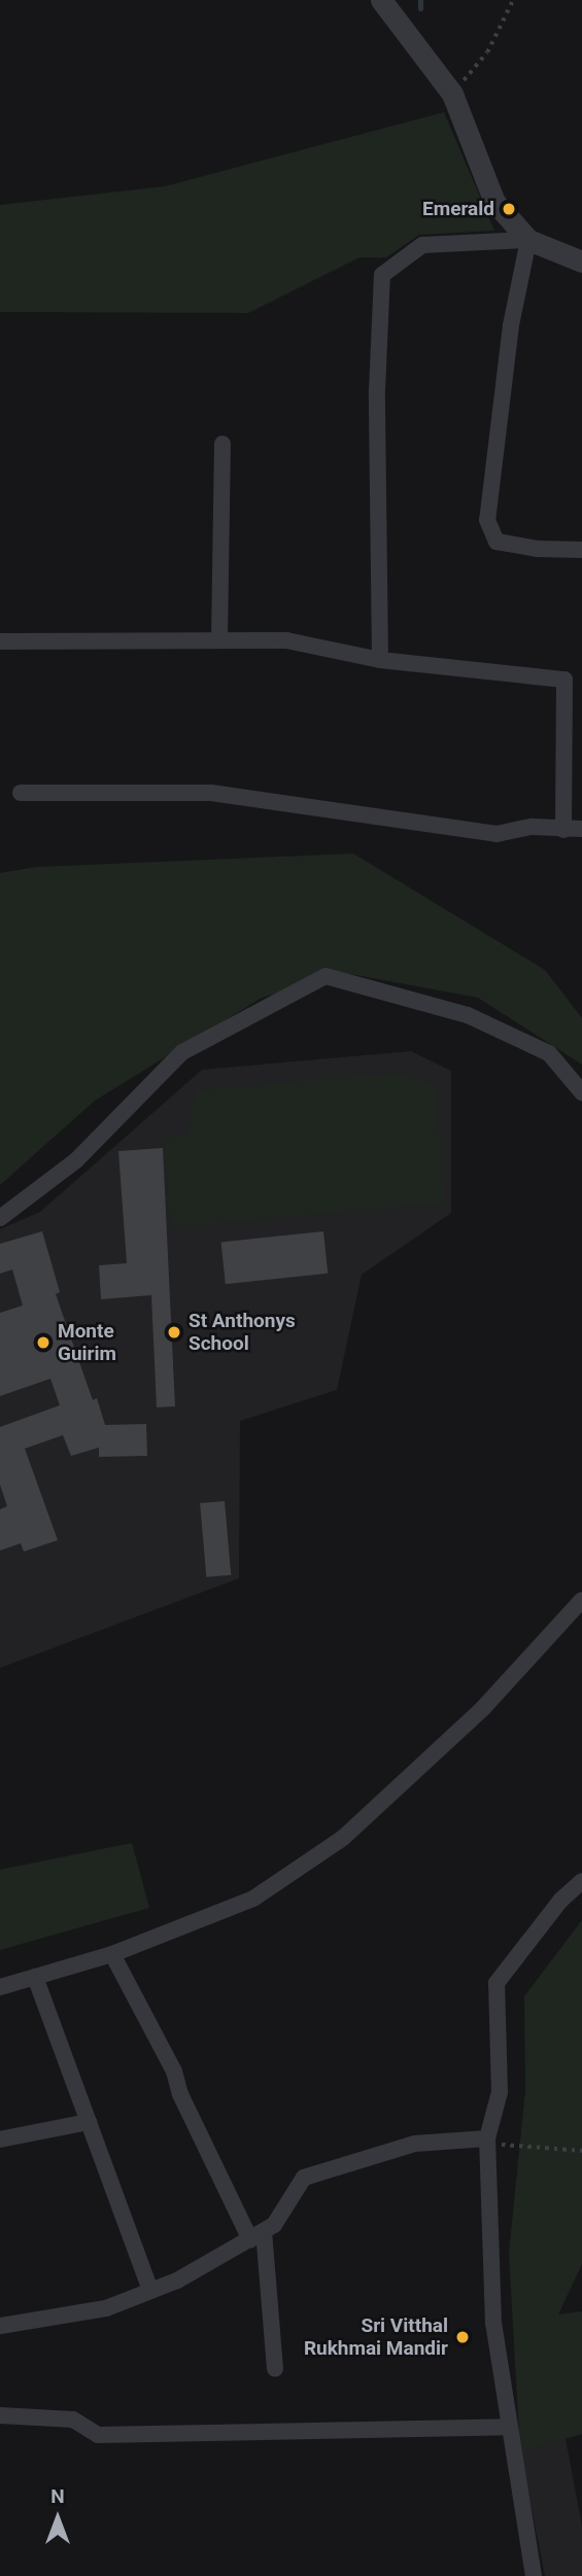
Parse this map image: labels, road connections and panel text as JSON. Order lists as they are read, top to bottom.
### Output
{
  "places": [
    "Emerald",
    "St Anthonys School",
    "Monte Guirim",
    "Sri Vitthal Rukhmai Mandir"
  ],
  "north": "top"
}
